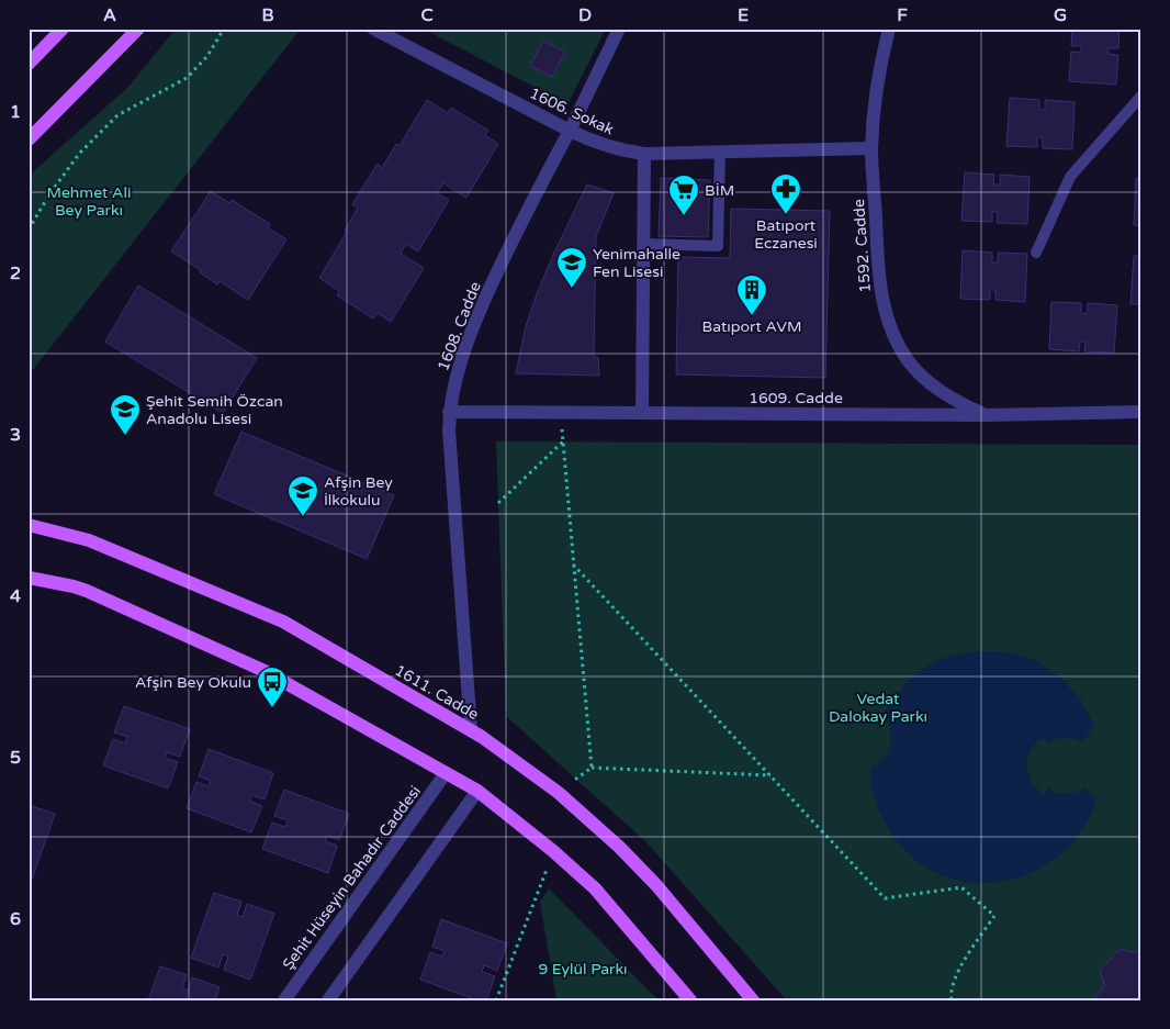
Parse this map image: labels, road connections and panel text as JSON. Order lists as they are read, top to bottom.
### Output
{
  "streets": {
    "main road": ["1611. Cadde"],
    "street": [
      "1606. Sokak",
      "1592. Cadde",
      "1608. Cadde",
      "1609. Cadde",
      "Şehit Hüseyin Bahadır Caddesi"
    ]
  },
  "crossings": [
    ["1606. Sokak", "1592. Cadde"],
    ["1606. Sokak", "1608. Cadde"],
    ["1592. Cadde", "1609. Cadde"],
    ["1608. Cadde", "1609. Cadde"],
    ["1608. Cadde", "1611. Cadde"]
  ],
  "parks": ["Mehmet Ali Bey Parkı", "Vedat Dalokay Parkı", "9 Eylül Parkı"],
  "places": {
    "pharmacy": ["Batıport Eczanesi"],
    "supermarket": ["BİM"],
    "school or university": ["Yenimahalle Fen Lisesi", "Şehit Semih Özcan Anadolu Lisesi", "Afşin Bey İlkokulu"],
    "building": ["Batıport AVM"],
    "bus stop": ["Afşin Bey Okulu"]
  },
  "grid": {
    "columns": [
      "A",
      "B",
      "C",
      "D",
      "E",
      "F",
      "G"
    ],
    "rows": [
      "1",
      "2",
      "3",
      "4",
      "5",
      "6"
    ]
  }
}
